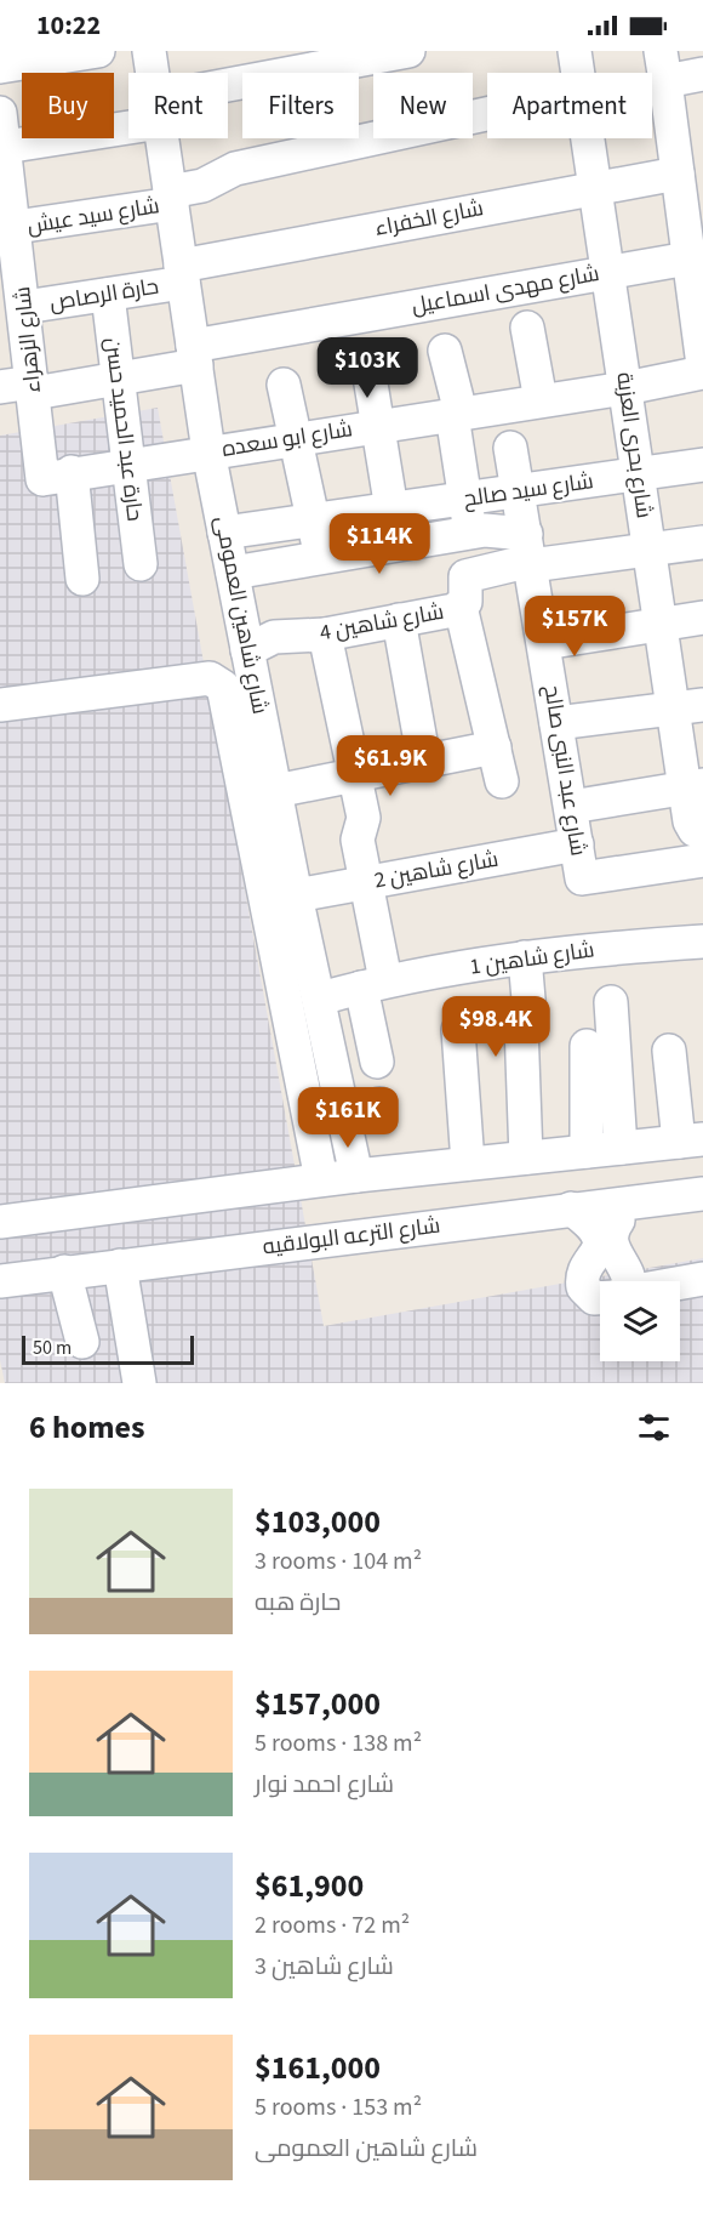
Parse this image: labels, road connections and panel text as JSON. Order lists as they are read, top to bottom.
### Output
{
  "streets": {
    "street": [
      "شارع سيد عيش",
      "شارع الخفراء",
      "شارع مهدى اسماعيل",
      "حارة الرصاص",
      "شارع الزهراء",
      "حارة عبد الحميد حسن",
      "شارع ابو سعده",
      "شارع بحرى العزبة",
      "شارع سيد صالح",
      "شارع شاهين العمومى",
      "شارع شاهين 4",
      "شارع عبد النبى صالح",
      "شارع شاهين 2",
      "شارع شاهين 1",
      "شارع الترعه البولاقيه"
    ]
  },
  "crossings": [
    ["شارع سيد عيش", "شارع الزهراء"],
    ["شارع سيد عيش", "شارع شاهين العمومى"],
    ["شارع الخفراء", "حارة الرصاص"],
    ["شارع الخفراء", "شارع بحرى العزبة"],
    ["شارع الخفراء", "شارع شاهين العمومى"],
    ["شارع مهدى اسماعيل", "شارع الزهراء"],
    ["شارع مهدى اسماعيل", "حارة عبد الحميد حسن"],
    ["شارع مهدى اسماعيل", "شارع بحرى العزبة"],
    ["شارع مهدى اسماعيل", "شارع شاهين العمومى"],
    ["حارة الرصاص", "شارع الزهراء"],
    ["حارة الرصاص", "حارة عبد الحميد حسن"],
    ["حارة الرصاص", "شارع شاهين العمومى"],
    ["شارع الزهراء", "شارع ابو سعده"],
    ["حارة عبد الحميد حسن", "شارع ابو سعده"],
    ["شارع ابو سعده", "شارع بحرى العزبة"],
    ["شارع ابو سعده", "شارع شاهين العمومى"],
    ["شارع بحرى العزبة", "شارع سيد صالح"],
    ["شارع سيد صالح", "شارع شاهين العمومى"],
    ["شارع سيد صالح", "شارع عبد النبى صالح"],
    ["شارع شاهين العمومى", "شارع شاهين 4"],
    ["شارع شاهين العمومى", "شارع شاهين 2"],
    ["شارع شاهين العمومى", "شارع شاهين 1"],
    ["شارع شاهين 4", "شارع عبد النبى صالح"],
    ["شارع عبد النبى صالح", "شارع شاهين 2"]
  ],
  "scale_bar": "50 m",
  "page": {
    "status": "10:22",
    "chip": [
      "Buy",
      "Rent",
      "Filters",
      "New",
      "Apartment"
    ],
    "price": [
      "$103K",
      "$114K",
      "$157K",
      "$61.9K",
      "$98.4K",
      "$161K"
    ],
    "scale": "50 m",
    "heading": "6 homes",
    "list": [
      {
        "name": "$103,000",
        "note": "3 rooms · 104 m² · حارة هبه"
      },
      {
        "name": "$157,000",
        "note": "5 rooms · 138 m² · شارع احمد نوار"
      },
      {
        "name": "$61,900",
        "note": "2 rooms · 72 m² · شارع شاهين 3"
      },
      {
        "name": "$161,000",
        "note": "5 rooms · 153 m² · شارع شاهين العمومى"
      }
    ]
  }
}
